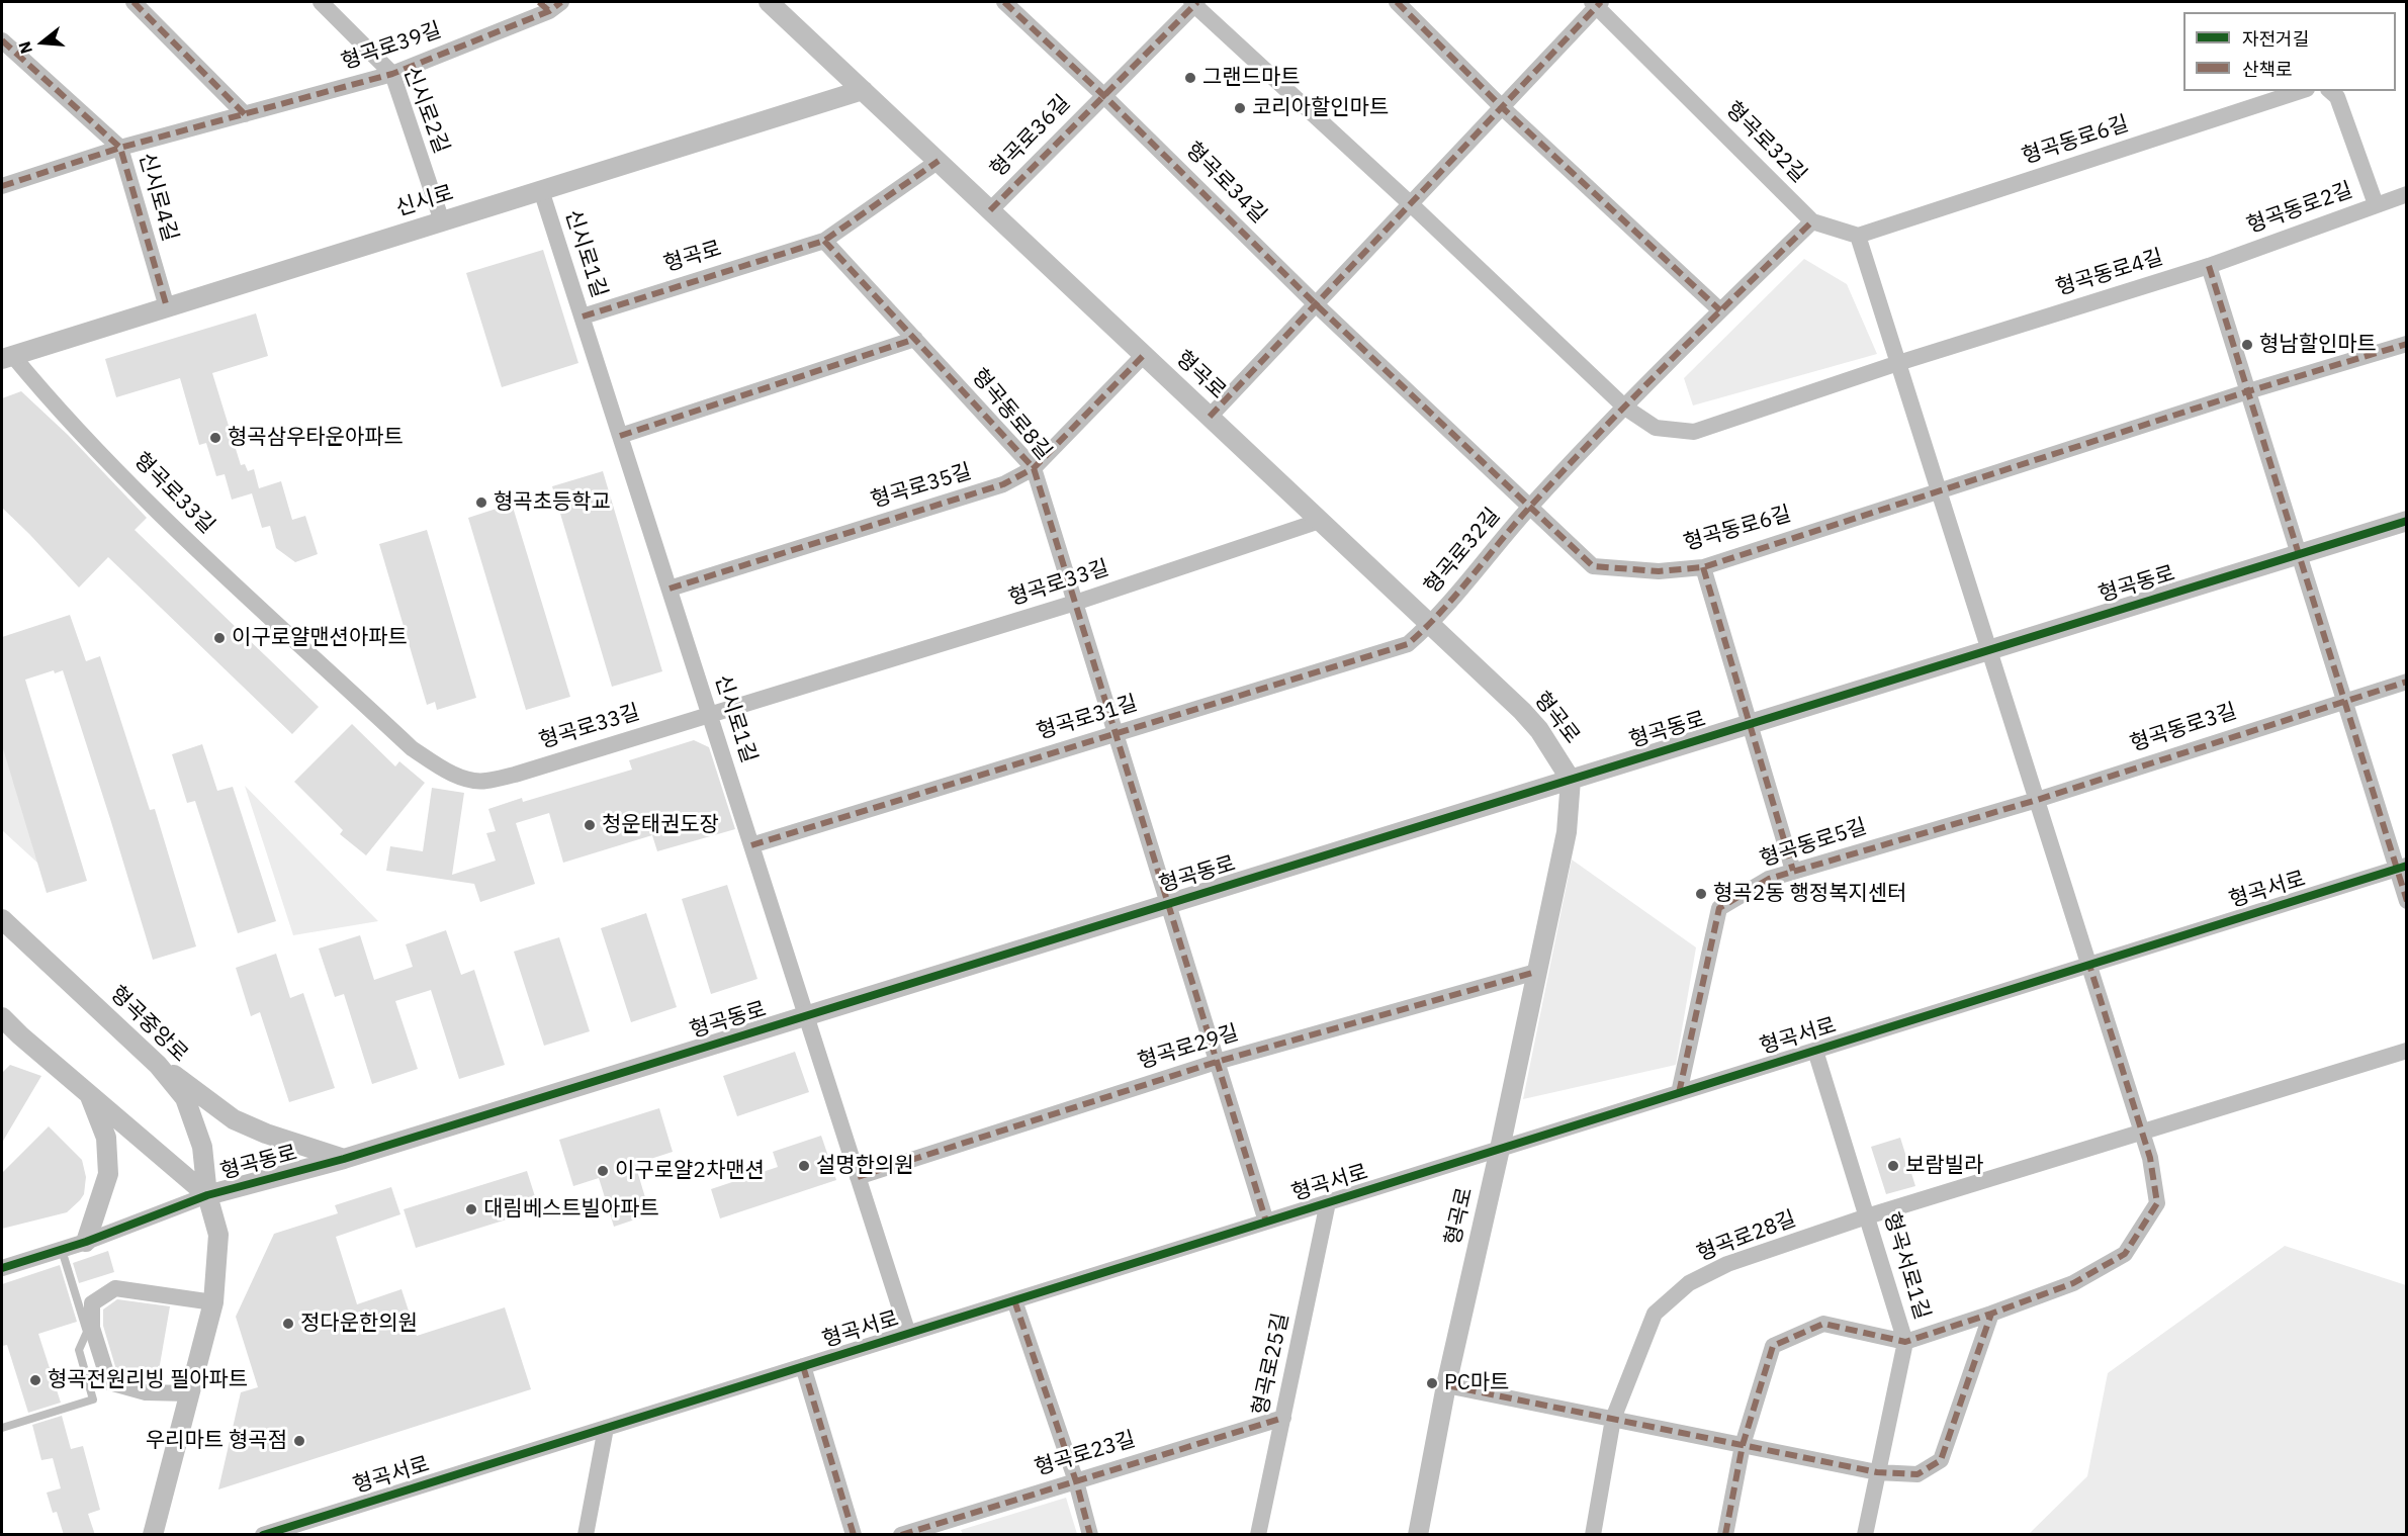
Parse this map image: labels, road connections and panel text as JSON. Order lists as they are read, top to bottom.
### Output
{
  "streets": {
    "street": [
      "형곡로39길",
      "신시로2길",
      "형곡로36길",
      "형곡동로6길",
      "형곡로32길",
      "형곡로34길",
      "신시로4길",
      "신시로",
      "형곡동로2길",
      "신시로1길",
      "형곡로",
      "형곡동로4길",
      "형곡동로8길",
      "형곡로35길",
      "형곡로33길",
      "형곡동로",
      "형곡로31길",
      "형곡동로3길",
      "형곡동로5길",
      "형곡서로",
      "형곡중앙로",
      "형곡로29길",
      "형곡로28길",
      "형곡서로1길",
      "형곡로25길",
      "형곡로23길"
    ]
  },
  "crossings": [
    ["형곡로39길", "신시로2길"],
    ["형곡로39길", "신시로4길"],
    ["신시로2길", "신시로"],
    ["형곡로36길", "형곡로34길"],
    ["형곡로36길", "형곡로"],
    ["형곡동로6길", "형곡로32길"],
    ["형곡로32길", "형곡로34길"],
    ["형곡로32길", "형곡로"],
    ["형곡로32길", "형곡로31길"],
    ["신시로4길", "신시로"],
    ["신시로", "신시로1길"],
    ["신시로", "형곡로"],
    ["신시로", "형곡로33길"],
    ["형곡동로2길", "형곡동로4길"],
    ["신시로1길", "형곡로"],
    ["신시로1길", "형곡로35길"],
    ["신시로1길", "형곡로33길"],
    ["신시로1길", "형곡동로"],
    ["신시로1길", "형곡로31길"],
    ["신시로1길", "형곡서로"],
    ["형곡로", "형곡동로8길"],
    ["형곡로", "형곡로35길"],
    ["형곡로", "형곡로33길"],
    ["형곡로", "형곡동로"],
    ["형곡로", "형곡로31길"],
    ["형곡로", "형곡서로"],
    ["형곡로", "형곡로29길"],
    ["형곡동로8길", "형곡로35길"],
    ["형곡동로8길", "형곡로33길"],
    ["형곡동로8길", "형곡동로"],
    ["형곡동로8길", "형곡로31길"],
    ["형곡동로", "형곡서로"],
    ["형곡동로", "형곡중앙로"],
    ["형곡동로3길", "형곡동로5길"],
    ["형곡동로5길", "형곡서로"],
    ["형곡서로", "형곡로29길"],
    ["형곡서로", "형곡서로1길"],
    ["형곡서로", "형곡로25길"],
    ["형곡로28길", "형곡서로1길"],
    ["형곡로25길", "형곡로23길"]
  ],
  "places": [
    "그랜드마트",
    "코리아할인마트",
    "형남할인마트",
    "형곡삼우타운아파트",
    "형곡초등학교",
    "이구로얄맨션아파트",
    "청운태권도장",
    "형곡2동 행정복지센터",
    "설명한의원",
    "보람빌라",
    "이구로얄2차맨션",
    "대림베스트빌아파트",
    "정다운한의원",
    "형곡전원리빙 필아파트",
    "PC마트",
    "우리마트 형곡점"
  ],
  "legend": ["자전거길", "산책로"],
  "north": "left"
}
